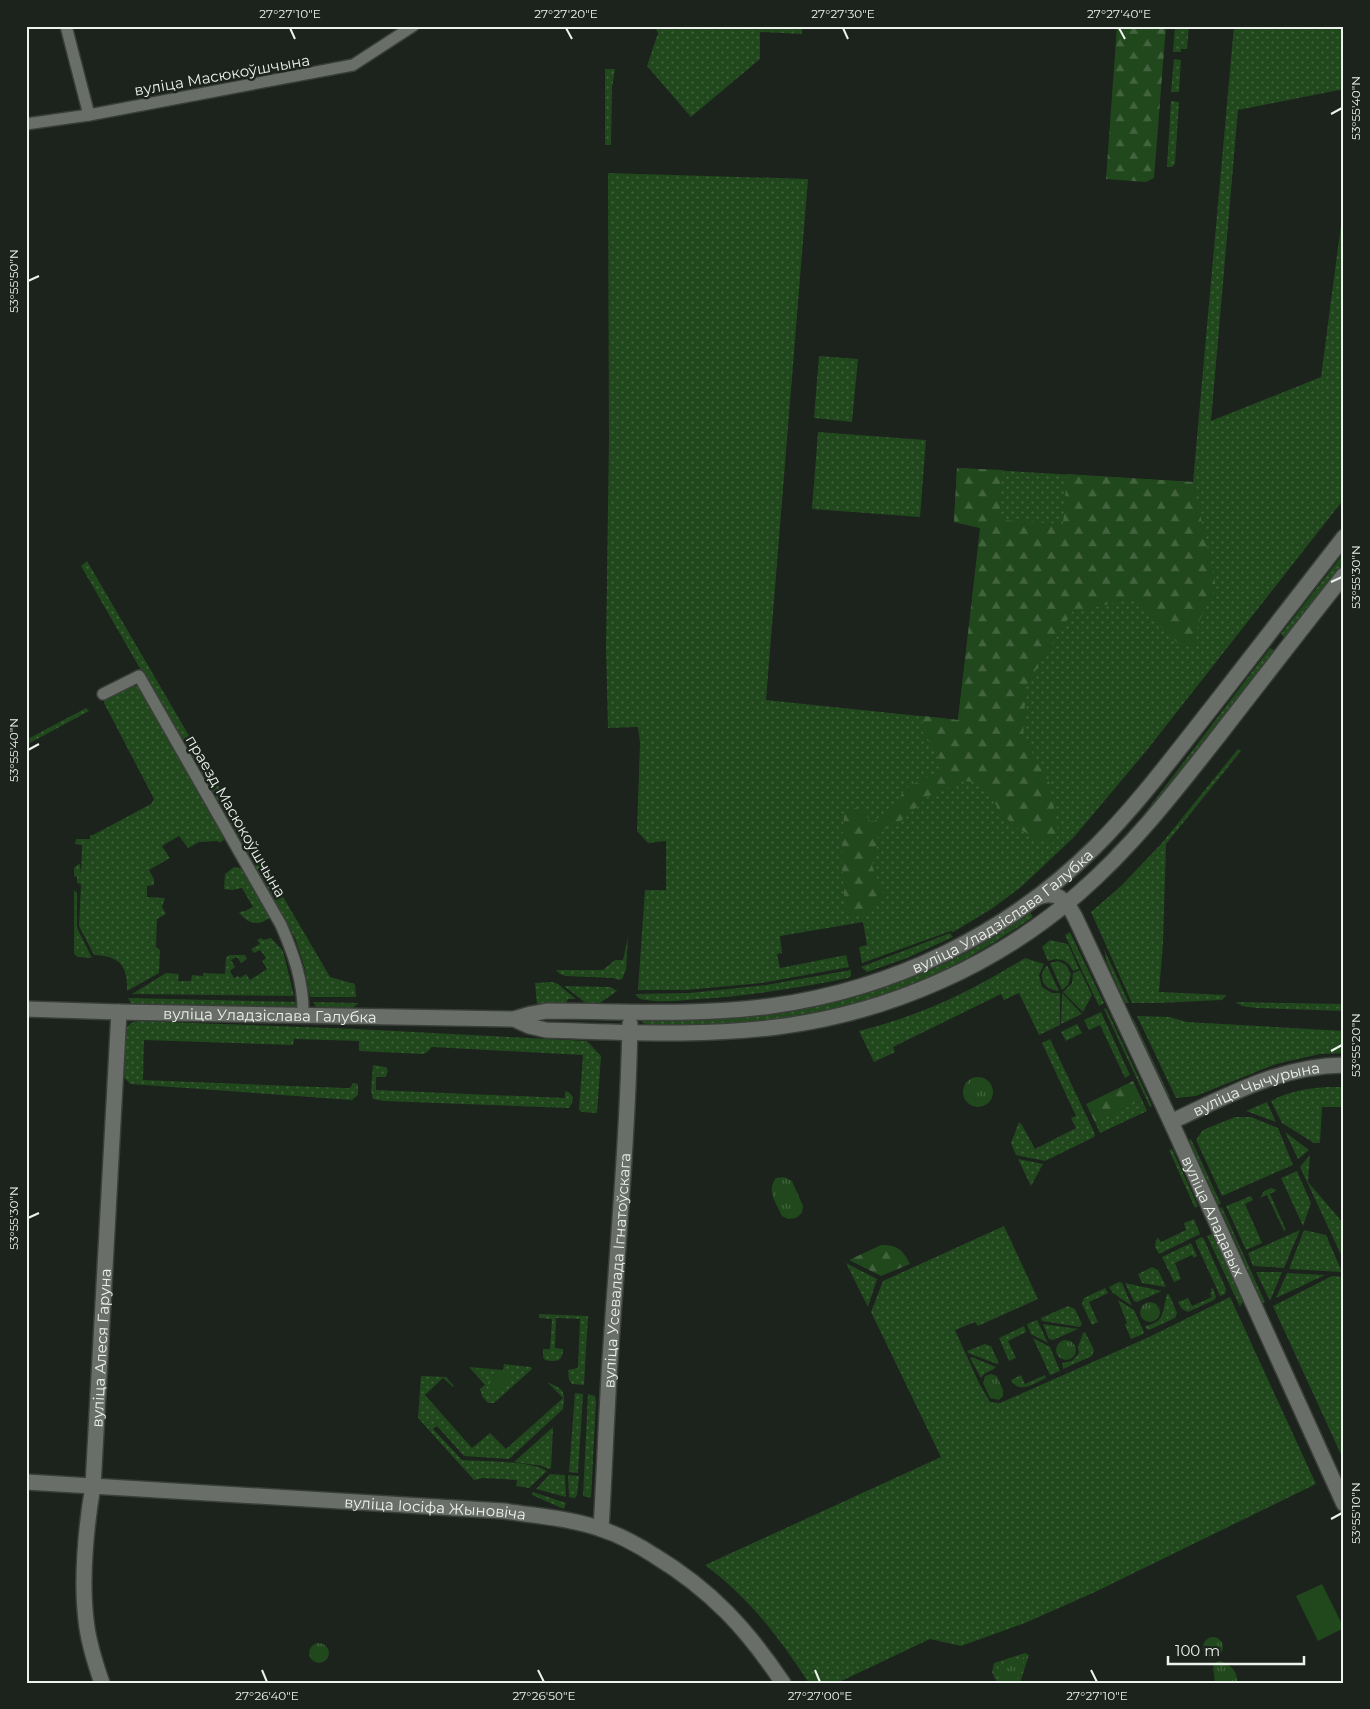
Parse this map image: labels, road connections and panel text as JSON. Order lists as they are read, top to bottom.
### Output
{
  "streets": {
    "main road": [
      "вуліца Уладзіслава Галубка",
      "вуліца Чычурына",
      "вуліца Аладавых",
      "вуліца Усевалада Ігнатоўскага",
      "вуліца Алеся Гаруна",
      "вуліца Іосіфа Жыновіча"
    ],
    "street": ["вуліца Масюкоўшчына", "праезд Масюкоўшчына"]
  },
  "crossings": [
    ["праезд Масюкоўшчына", "вуліца Уладзіслава Галубка"],
    ["вуліца Уладзіслава Галубка", "вуліца Аладавых"],
    ["вуліца Уладзіслава Галубка", "вуліца Усевалада Ігнатоўскага"],
    ["вуліца Уладзіслава Галубка", "вуліца Алеся Гаруна"],
    ["вуліца Чычурына", "вуліца Аладавых"],
    ["вуліца Усевалада Ігнатоўскага", "вуліца Іосіфа Жыновіча"],
    ["вуліца Алеся Гаруна", "вуліца Іосіфа Жыновіча"]
  ],
  "scale_bar": "100 m",
  "coordinates": [
    "27°27'10\"E",
    "27°27'20\"E",
    "27°27'30\"E",
    "27°27'40\"E",
    "53°55'40\"N",
    "53°55'50\"N",
    "53°55'30\"N",
    "53°55'20\"N",
    "53°55'10\"N",
    "27°26'40\"E",
    "27°26'50\"E",
    "27°27'00\"E"
  ]
}
